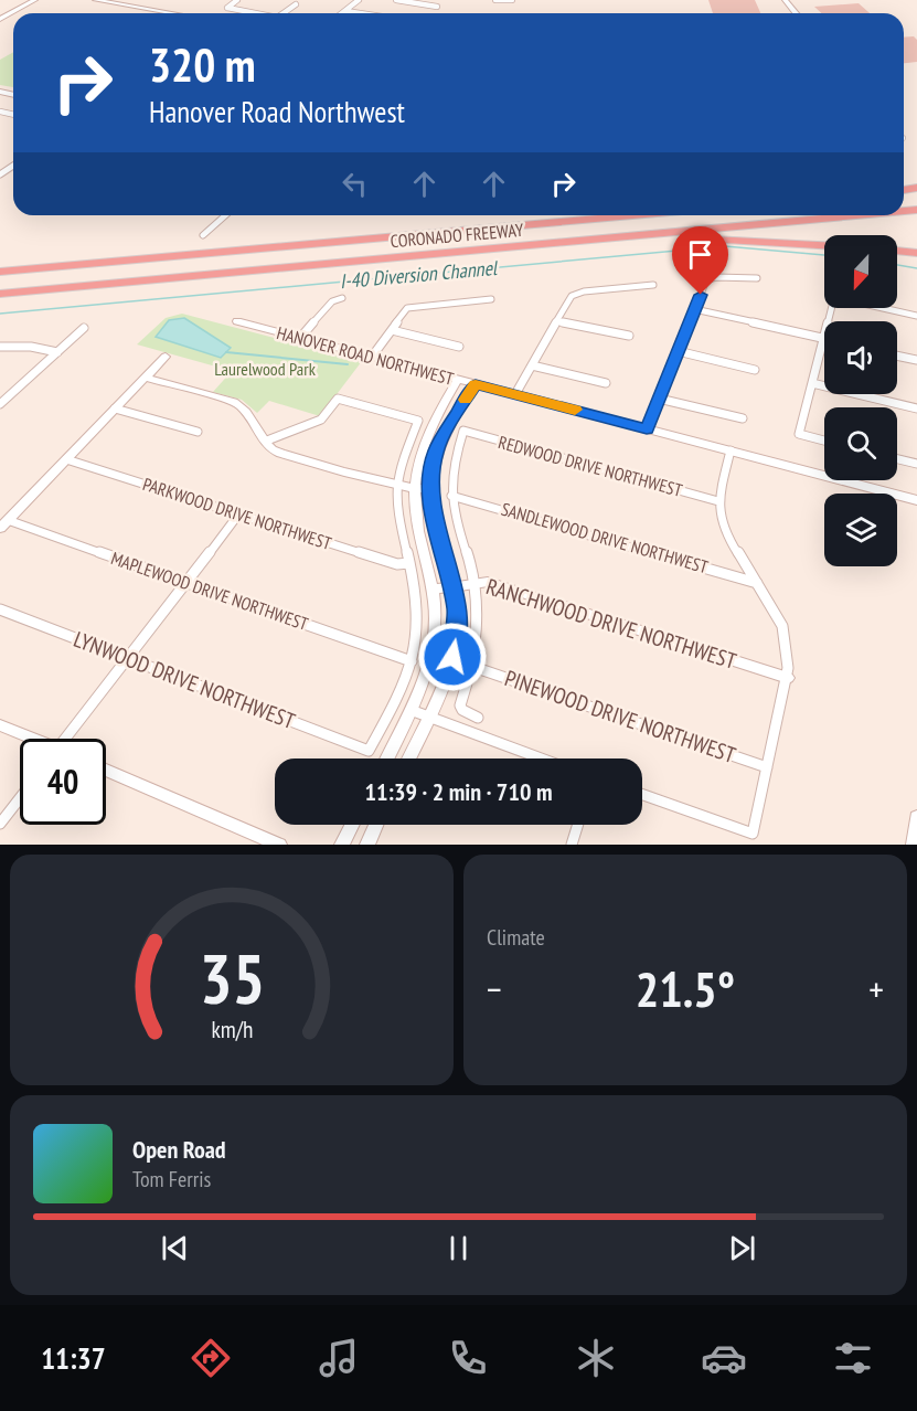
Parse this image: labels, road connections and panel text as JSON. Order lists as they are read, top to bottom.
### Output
{
  "streets": {
    "highway": ["CORONADO FREEWAY"],
    "street": [
      "HANOVER ROAD NORTHWEST",
      "REDWOOD DRIVE NORTHWEST",
      "PARKWOOD DRIVE NORTHWEST",
      "SANDLEWOOD DRIVE NORTHWEST",
      "MAPLEWOOD DRIVE NORTHWEST",
      "RANCHWOOD DRIVE NORTHWEST",
      "LYNWOOD DRIVE NORTHWEST",
      "PINEWOOD DRIVE NORTHWEST"
    ]
  },
  "crossings": [
    ["REDWOOD DRIVE NORTHWEST", "SANDLEWOOD DRIVE NORTHWEST"],
    ["MAPLEWOOD DRIVE NORTHWEST", "LYNWOOD DRIVE NORTHWEST"]
  ],
  "water": ["I-40 Diversion Channel"],
  "parks": ["Laurelwood Park"],
  "north": "bottom",
  "page": {
    "turn": ["320 m", "Hanover Road Northwest"],
    "limit": "40",
    "trip": "11:39 · 2 min · 710 m",
    "tile": "Climate",
    "heat": ["−", "21.5°", "+"],
    "song": ["Open Road", "Tom Ferris"],
    "tabs": "11:37",
    "gauge": ["35", "km/h"]
  }
}
